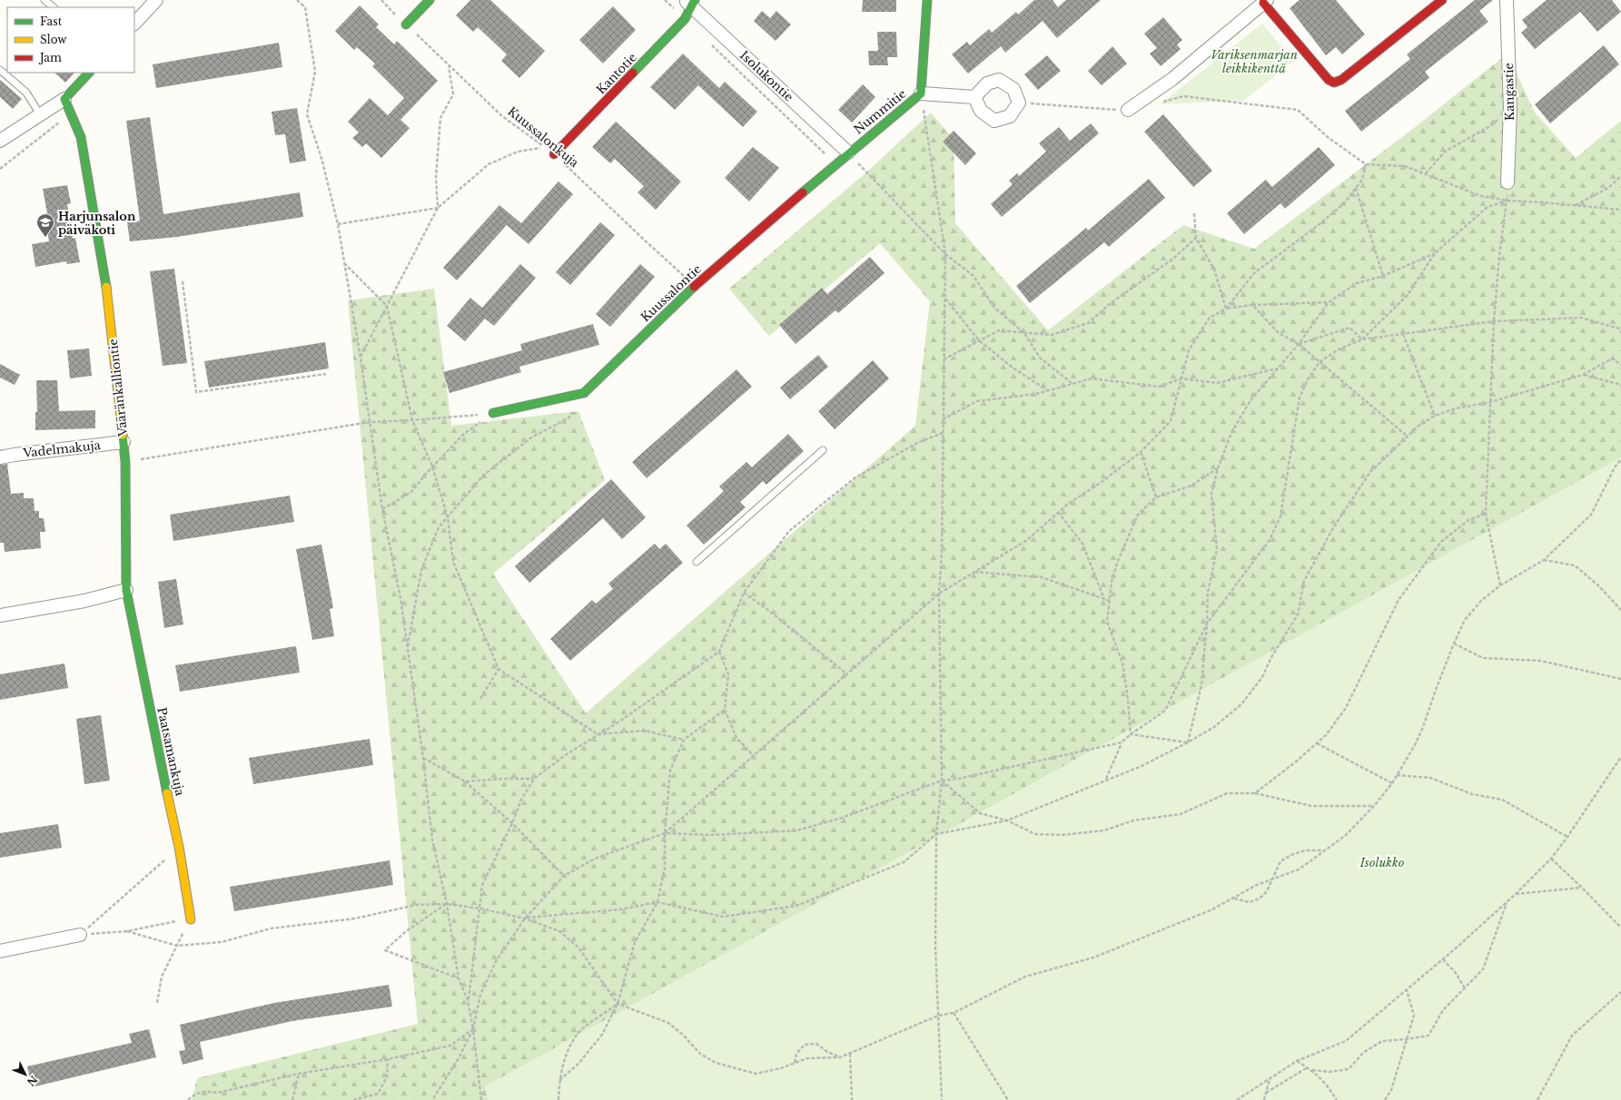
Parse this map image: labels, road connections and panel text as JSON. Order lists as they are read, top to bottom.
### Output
{
  "streets": {
    "street": [
      "Kantotie",
      "Isolukontie",
      "Kangastie",
      "Nummitie",
      "Kuussalontie",
      "Vääränkalliontie",
      "Vadelmakuja",
      "Paatsamankuja"
    ],
    "path": ["Kuussalonkuja"]
  },
  "crossings": [
    ["Kantotie", "Isolukontie"],
    ["Kantotie", "Kuussalonkuja"],
    ["Isolukontie", "Nummitie"],
    ["Isolukontie", "Kuussalontie"],
    ["Nummitie", "Kuussalontie"],
    ["Kuussalonkuja", "Kuussalontie"],
    ["Vääränkalliontie", "Vadelmakuja"],
    ["Vääränkalliontie", "Paatsamankuja"]
  ],
  "parks": ["Variksenmarjan leikkikenttä", "Isolukko"],
  "places": {
    "school or university": ["Harjunsalon päiväkoti"]
  },
  "legend": ["Fast", "Slow", "Jam"],
  "north": "bottom right"
}
